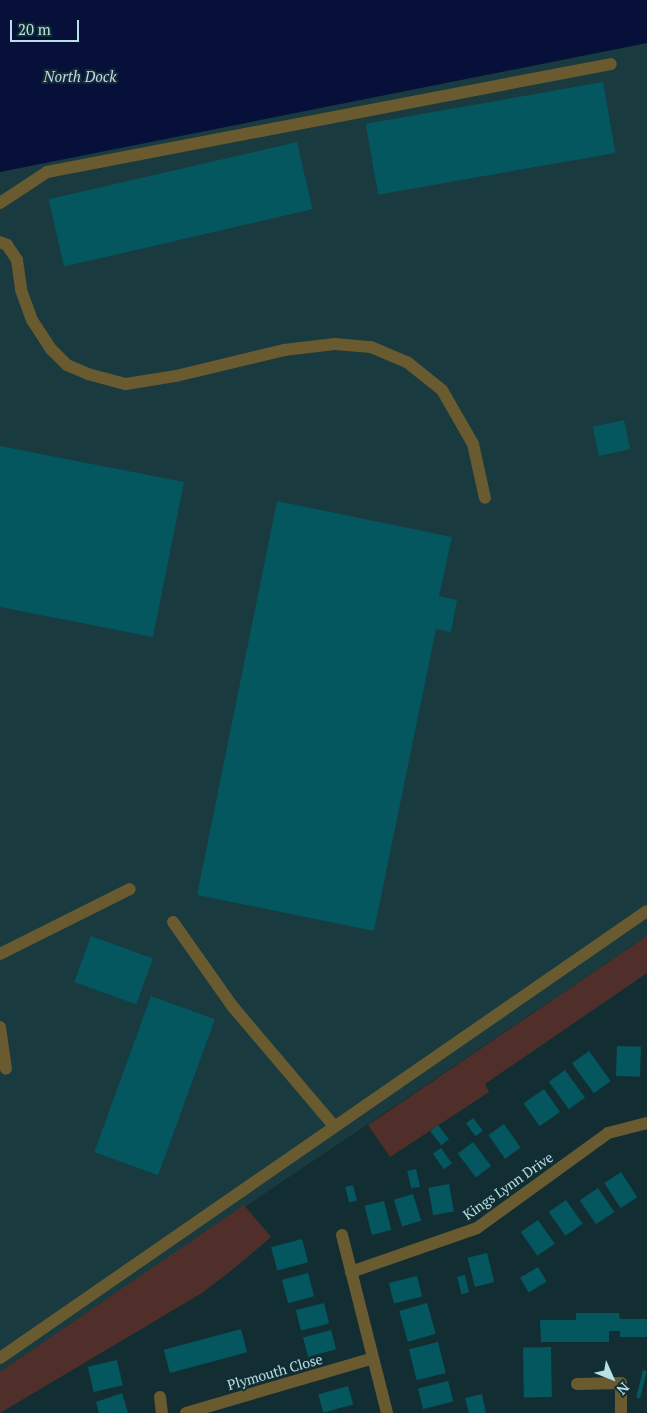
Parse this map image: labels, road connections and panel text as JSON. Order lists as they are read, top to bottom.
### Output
{
  "streets": {
    "street": ["Kings Lynn Drive", "Plymouth Close"]
  },
  "water": ["North Dock"],
  "scale_bar": "20 m",
  "north": "bottom right"
}
